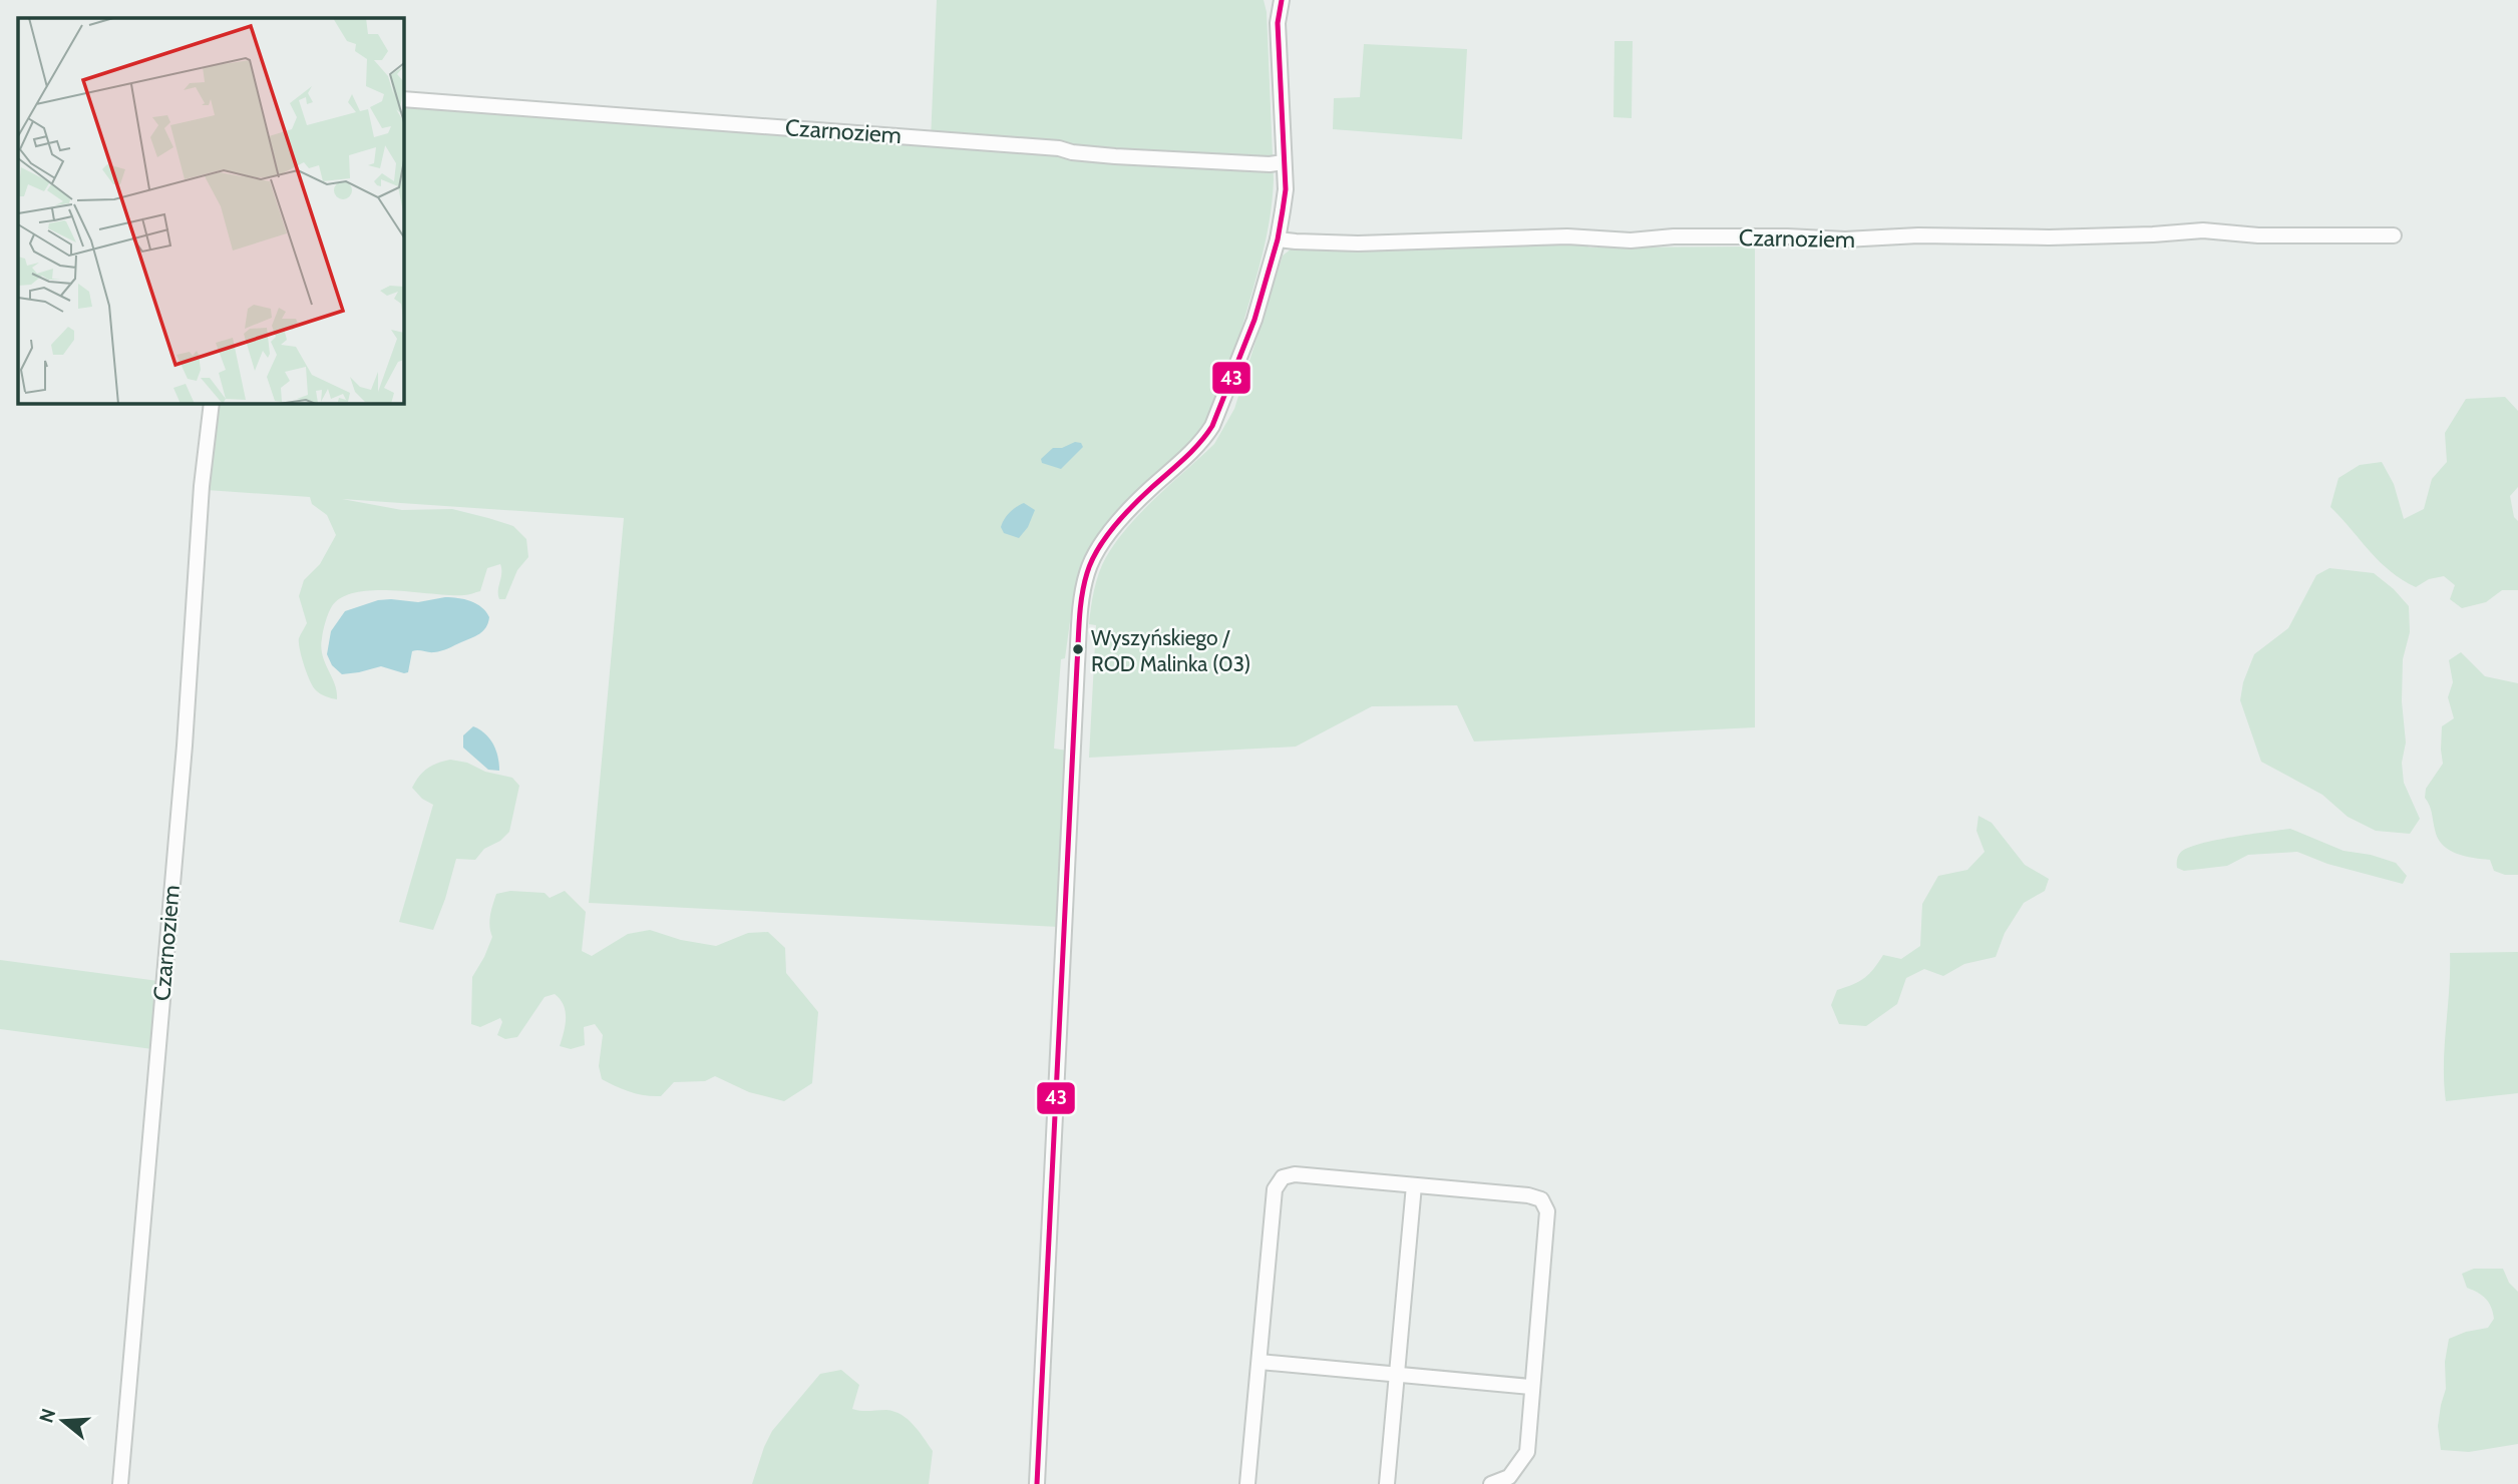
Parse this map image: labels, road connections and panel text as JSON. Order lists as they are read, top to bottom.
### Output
{
  "streets": {
    "street": ["Czarnoziem"]
  },
  "places": ["Wyszyńskiego / ROD Malinka (03)"],
  "lines": ["transit line 43"],
  "north": "left"
}
